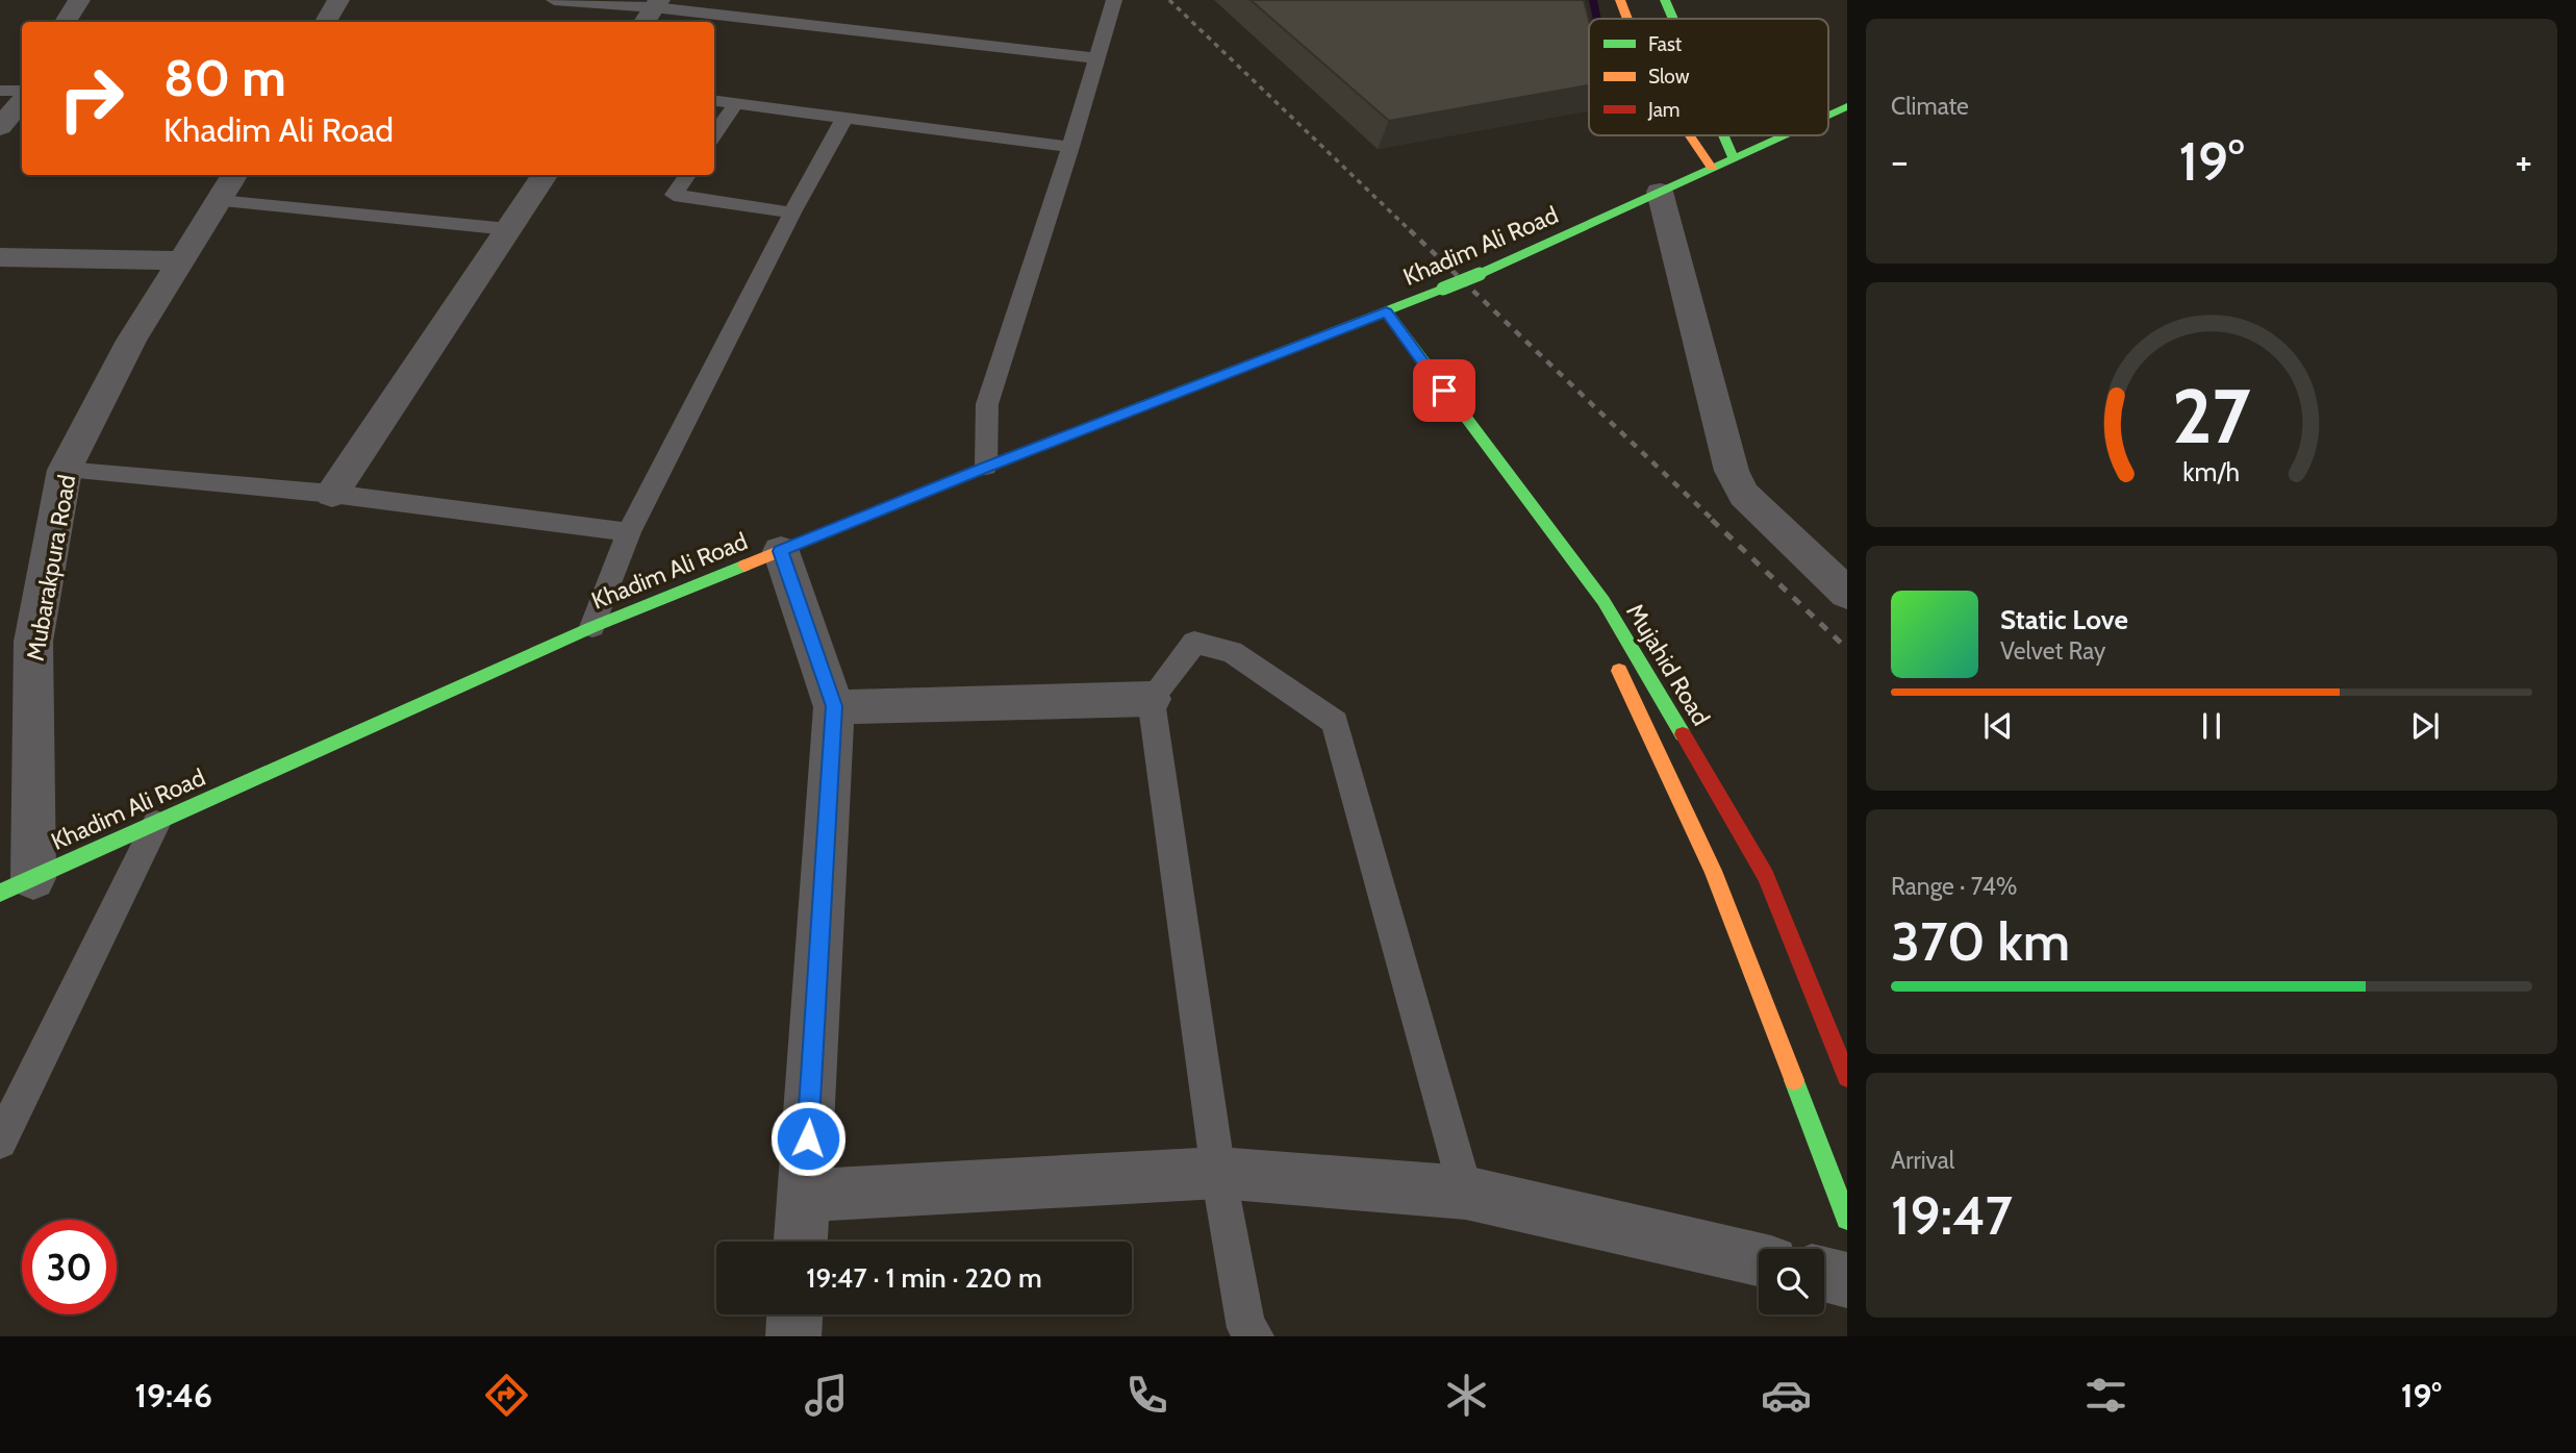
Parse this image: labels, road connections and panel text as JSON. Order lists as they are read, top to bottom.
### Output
{
  "streets": {
    "main road": ["Khadim Ali Road", "Mujahid Road"],
    "street": ["Mubarakpura Road"]
  },
  "crossings": [
    ["Khadim Ali Road", "Mubarakpura Road"],
    ["Khadim Ali Road", "Mujahid Road"]
  ],
  "legend": ["Fast", "Slow", "Jam"],
  "page": {
    "tile": [
      "Climate",
      ["Range · 74%", "370 km"],
      ["Arrival", "19:47"]
    ],
    "turn": ["80 m", "Khadim Ali Road"],
    "heat": ["−", "19°", "+"],
    "song": ["Static Love", "Velvet Ray"],
    "limit": "30",
    "trip": "19:47 · 1 min · 220 m",
    "tabs": ["19:46", "19°"],
    "gauge": ["27", "km/h"]
  }
}
